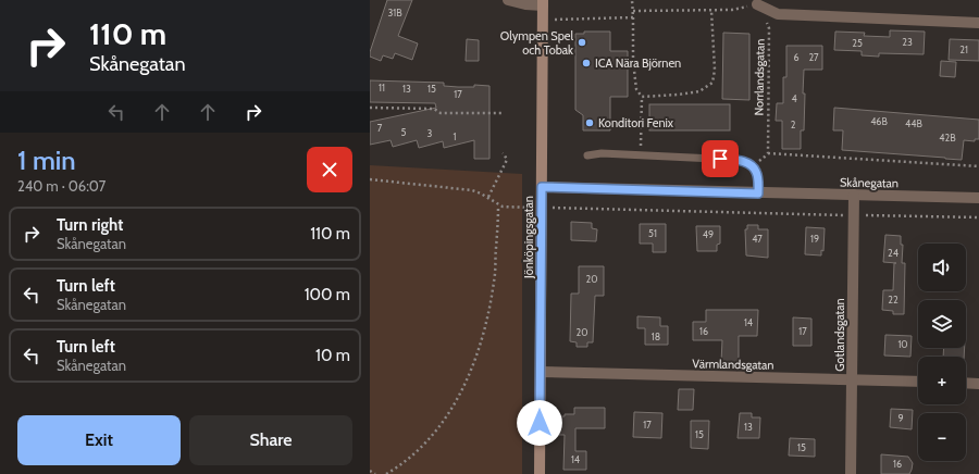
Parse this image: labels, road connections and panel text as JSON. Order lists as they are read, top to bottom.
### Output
{
  "streets": {
    "street": [
      "Skånegatan",
      "Jönköpingsgatan",
      "Gotlandsgatan",
      "Värmlandsgatan"
    ],
    "path": ["Norrlandsgatan"]
  },
  "crossings": [
    ["Skånegatan", "Jönköpingsgatan"],
    ["Skånegatan", "Gotlandsgatan"],
    ["Jönköpingsgatan", "Värmlandsgatan"],
    ["Gotlandsgatan", "Värmlandsgatan"]
  ],
  "places": ["Olympen Spel och Tobak", "ICA Nära Björnen", "Konditori Fenix"],
  "house_numbers": [
    "31B",
    "23",
    "25",
    "21",
    "6",
    "27",
    "11",
    "13",
    "15",
    "17",
    "4",
    "46B",
    "44B",
    "2",
    "7",
    "5",
    "3",
    "1",
    "42B",
    "51",
    "49",
    "47",
    "19",
    "24",
    "20",
    "22",
    "14",
    "16",
    "17",
    "20",
    "18",
    "10",
    "9",
    "17",
    "13",
    "15",
    "15",
    "14",
    "16"
  ],
  "page": {
    "turn": ["110 m", "Skånegatan"],
    "heading": ["1 min", "240 m · 06:07"],
    "list": [
      {
        "name": "Turn right",
        "note": "Skånegatan",
        "value": "110 m"
      },
      {
        "name": "Turn left",
        "note": "Skånegatan",
        "value": "100 m"
      },
      {
        "name": "Turn left",
        "note": "Skånegatan",
        "value": "10 m"
      }
    ],
    "map_buttons": ["+", "−"],
    "buttons": ["Exit", "Share"]
  }
}
